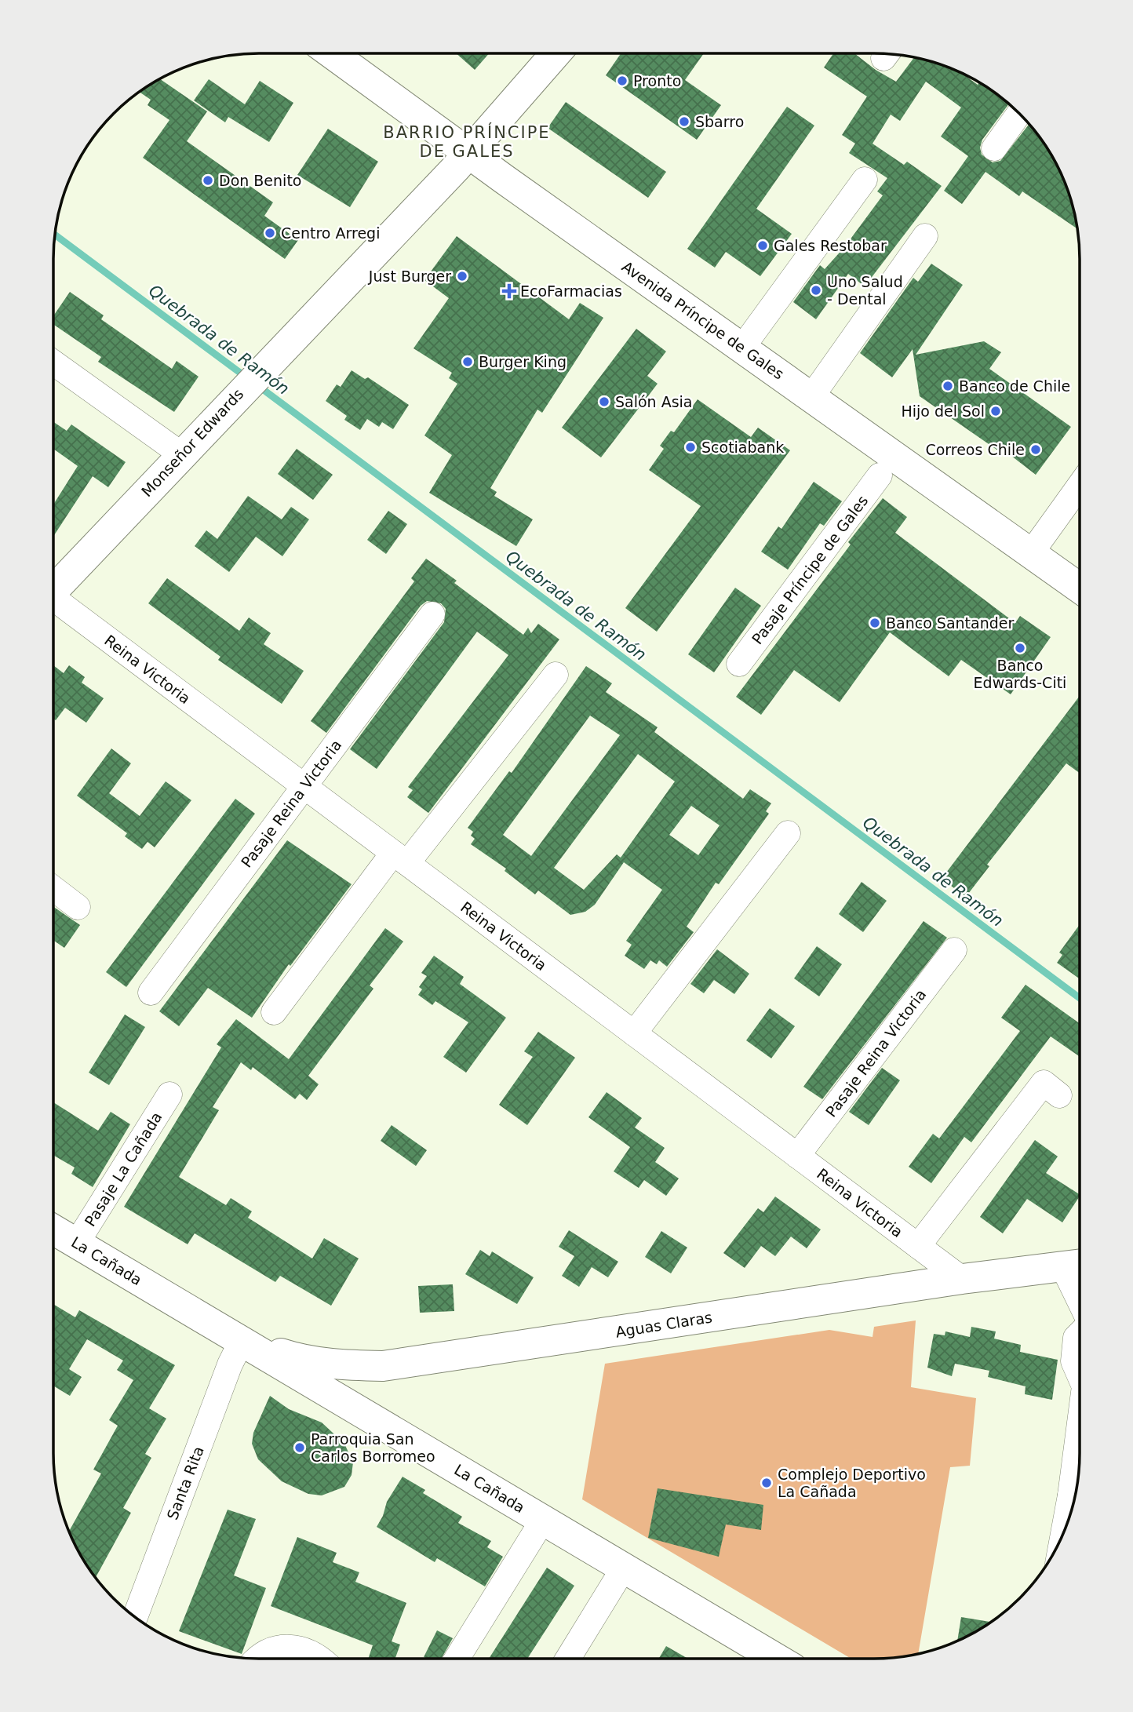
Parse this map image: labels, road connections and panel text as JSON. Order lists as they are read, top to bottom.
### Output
{
  "streets": {
    "street": [
      "Avenida Príncipe de Gales",
      "Monseñor Edwards",
      "Pasaje Príncipe de Gales",
      "Reina Victoria",
      "Pasaje Reina Victoria",
      "Pasaje La Cañada",
      "La Cañada",
      "Aguas Claras",
      "Santa Rita"
    ]
  },
  "crossings": [
    ["Avenida Príncipe de Gales", "Monseñor Edwards"],
    ["Reina Victoria", "Pasaje Reina Victoria"],
    ["Reina Victoria", "Aguas Claras"],
    ["Pasaje La Cañada", "La Cañada"],
    ["La Cañada", "Aguas Claras"],
    ["La Cañada", "Santa Rita"],
    ["Aguas Claras", "Santa Rita"]
  ],
  "districts": ["BARRIO PRÍNCIPE DE GALES"],
  "water": ["Quebrada de Ramón"],
  "places": {
    "other": [
      "Pronto",
      "Sbarro",
      "Don Benito",
      "Centro Arregi",
      "Gales Restobar",
      "Just Burger",
      "Uno Salud - Dental",
      "Burger King",
      "Banco de Chile",
      "Salón Asia",
      "Hijo del Sol",
      "Scotiabank",
      "Correos Chile",
      "Banco Santander",
      "Banco Edwards-Citi",
      "Parroquia San Carlos Borromeo",
      "Complejo Deportivo La Cañada"
    ],
    "health": ["EcoFarmacias"]
  }
}
